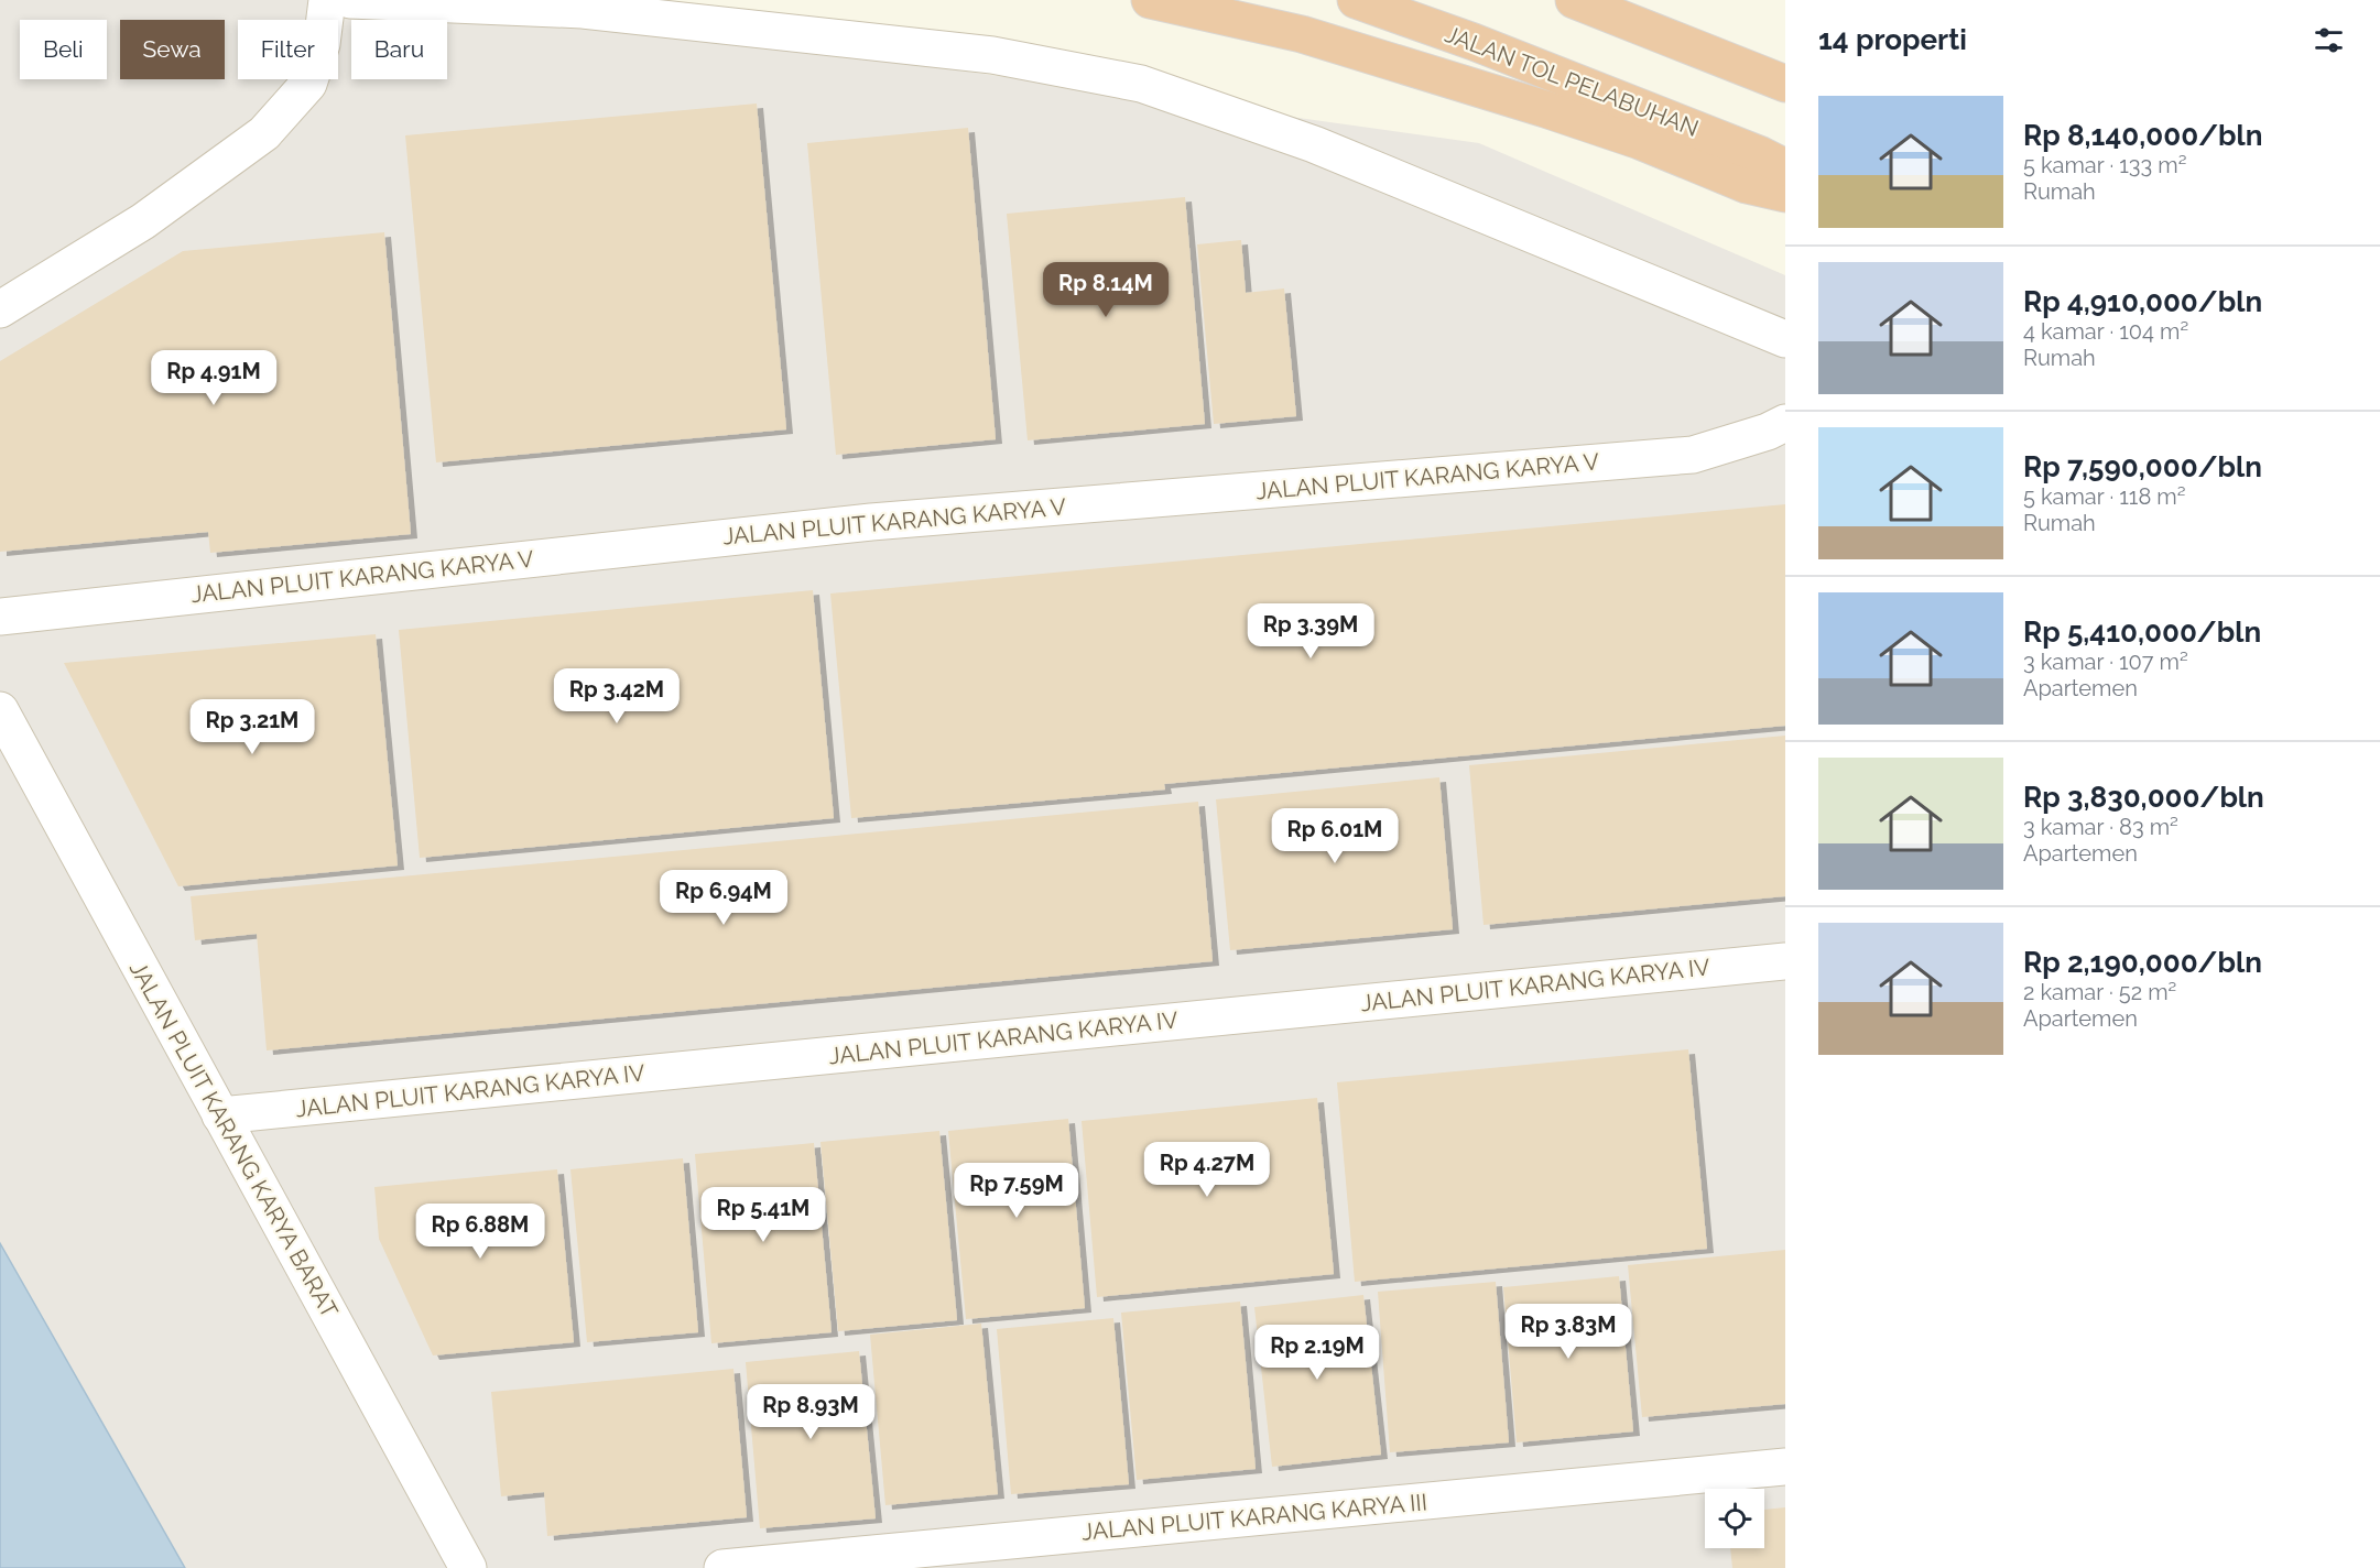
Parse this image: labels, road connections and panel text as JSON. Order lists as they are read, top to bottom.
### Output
{
  "streets": {
    "highway": ["JALAN TOL PELABUHAN"],
    "lane": [
      "JALAN PLUIT KARANG KARYA V",
      "JALAN PLUIT KARANG KARYA IV",
      "JALAN PLUIT KARANG KARYA BARAT",
      "JALAN PLUIT KARANG KARYA III"
    ]
  },
  "crossings": [
    ["JALAN PLUIT KARANG KARYA IV", "JALAN PLUIT KARANG KARYA BARAT"]
  ],
  "page": {
    "heading": "14 properti",
    "chip": [
      "Beli",
      "Sewa",
      "Filter",
      "Baru"
    ],
    "list": [
      {
        "name": "Rp 8,140,000/bln",
        "note": "5 kamar · 133 m² · Rumah"
      },
      {
        "name": "Rp 4,910,000/bln",
        "note": "4 kamar · 104 m² · Rumah"
      },
      {
        "name": "Rp 7,590,000/bln",
        "note": "5 kamar · 118 m² · Rumah"
      },
      {
        "name": "Rp 5,410,000/bln",
        "note": "3 kamar · 107 m² · Apartemen"
      },
      {
        "name": "Rp 3,830,000/bln",
        "note": "3 kamar · 83 m² · Apartemen"
      },
      {
        "name": "Rp 2,190,000/bln",
        "note": "2 kamar · 52 m² · Apartemen"
      }
    ],
    "price": [
      "Rp 8.14M",
      "Rp 4.91M",
      "Rp 3.39M",
      "Rp 3.42M",
      "Rp 3.21M",
      "Rp 6.01M",
      "Rp 6.94M",
      "Rp 4.27M",
      "Rp 7.59M",
      "Rp 5.41M",
      "Rp 6.88M",
      "Rp 3.83M",
      "Rp 2.19M",
      "Rp 8.93M"
    ]
  }
}
